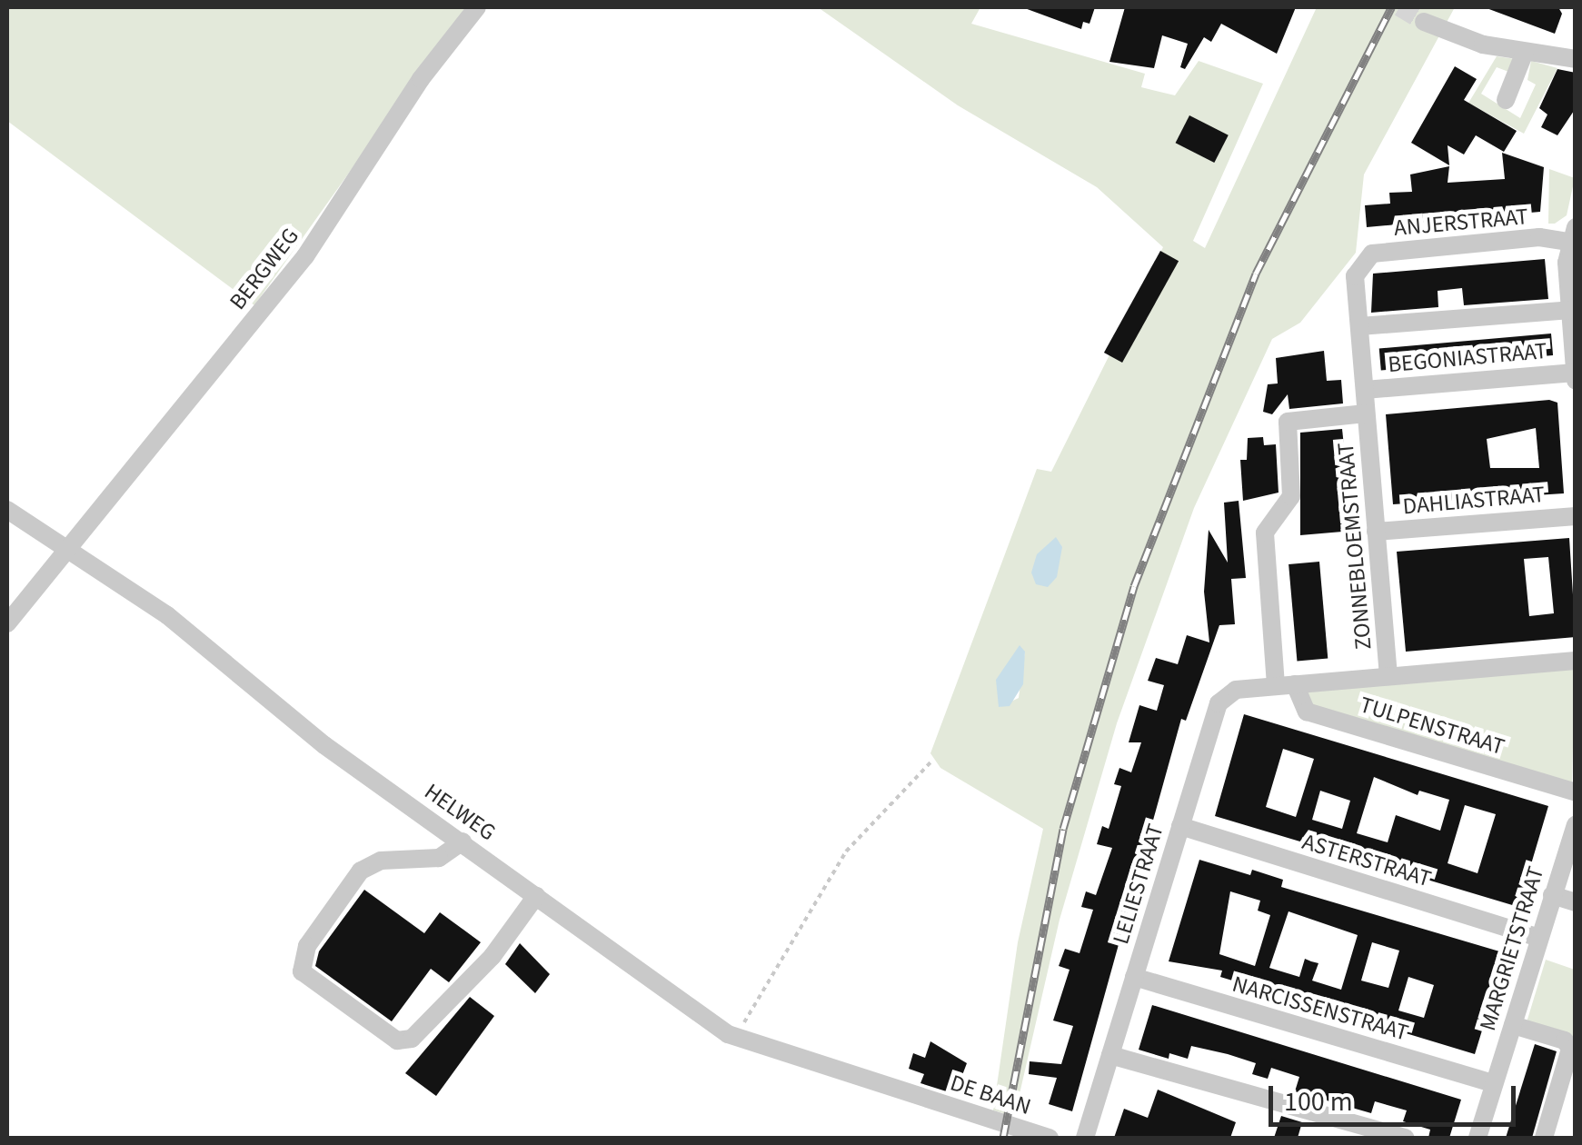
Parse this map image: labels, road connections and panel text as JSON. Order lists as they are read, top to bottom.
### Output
{
  "streets": {
    "street": [
      "ANJERSTRAAT",
      "BERGWEG",
      "BEGONIASTRAAT",
      "DAHLIASTRAAT",
      "ZONNEBLOEMSTRAAT",
      "TULPENSTRAAT",
      "HELWEG",
      "ASTERSTRAAT",
      "LELIESTRAAT",
      "MARGRIETSTRAAT",
      "NARCISSENSTRAAT",
      "DE BAAN"
    ]
  },
  "crossings": [
    ["ANJERSTRAAT", "ZONNEBLOEMSTRAAT"],
    ["BERGWEG", "HELWEG"],
    ["BEGONIASTRAAT", "ZONNEBLOEMSTRAAT"],
    ["DAHLIASTRAAT", "ZONNEBLOEMSTRAAT"],
    ["ZONNEBLOEMSTRAAT", "TULPENSTRAAT"],
    ["ZONNEBLOEMSTRAAT", "LELIESTRAAT"],
    ["TULPENSTRAAT", "LELIESTRAAT"],
    ["HELWEG", "DE BAAN"],
    ["ASTERSTRAAT", "LELIESTRAAT"],
    ["ASTERSTRAAT", "MARGRIETSTRAAT"],
    ["LELIESTRAAT", "NARCISSENSTRAAT"],
    ["MARGRIETSTRAAT", "NARCISSENSTRAAT"]
  ],
  "scale_bar": "100 m"
}
